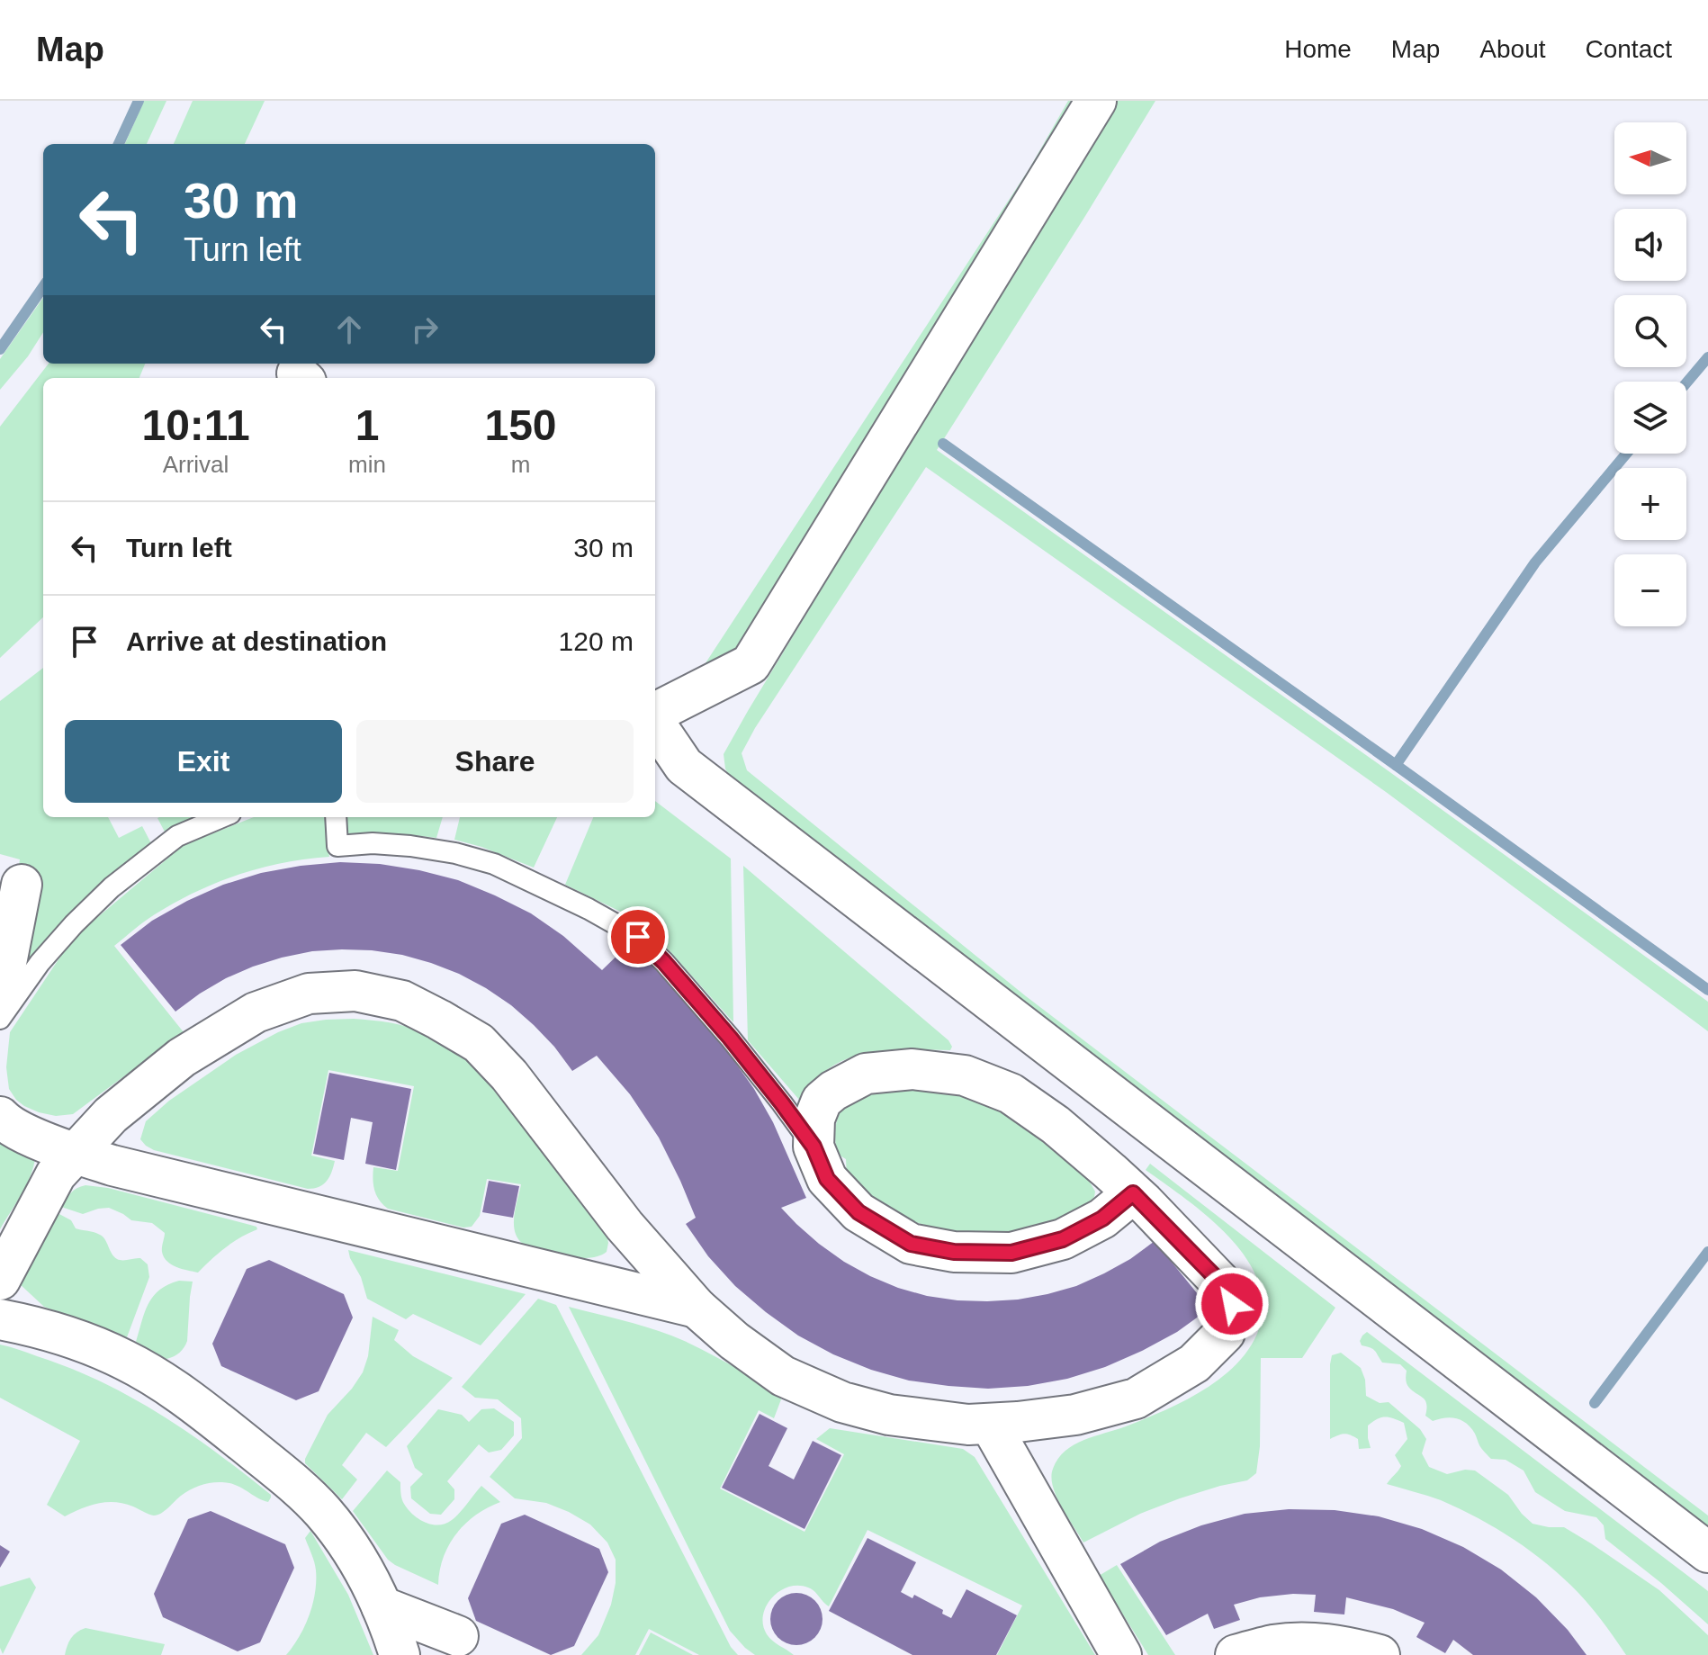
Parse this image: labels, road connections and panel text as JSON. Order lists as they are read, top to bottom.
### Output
{
  "north": "left",
  "page": {
    "header": "Map",
    "nav": [
      "Home",
      "Map",
      "About",
      "Contact"
    ],
    "map_buttons": ["+", "−"],
    "turn": ["30 m", "Turn left"],
    "eta": [
      "10:11",
      "Arrival",
      "1",
      "min",
      "150",
      "m"
    ],
    "list": [
      {
        "name": "Turn left",
        "value": "30 m"
      },
      {
        "name": "Arrive at destination",
        "value": "120 m"
      }
    ],
    "buttons": ["Exit", "Share"]
  }
}
